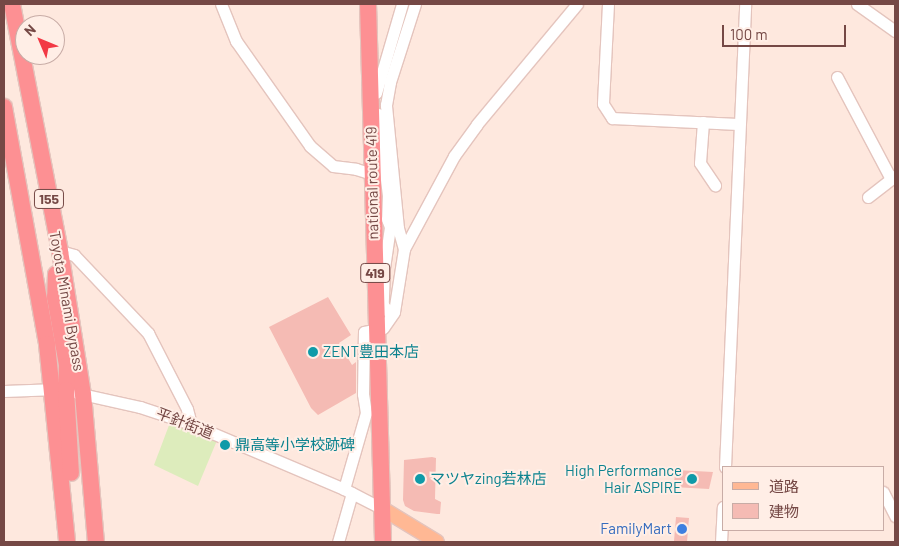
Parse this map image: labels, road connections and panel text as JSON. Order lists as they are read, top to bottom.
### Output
{
  "streets": {
    "highway": [
      "national route 419",
      "155",
      "419",
      "Toyota Minami Bypass"
    ],
    "street": ["平針街道"]
  },
  "crossings": [
    ["national route 419", "平針街道"],
    ["Toyota Minami Bypass", "平針街道"]
  ],
  "places": [
    "ZENT豊田本店",
    "鼎高等小学校跡碑",
    "マツヤzing若林店",
    "High Performance Hair ASPIRE",
    "FamilyMart"
  ],
  "legend": ["道路", "建物"],
  "scale_bar": "100 m",
  "north": "top left"
}
